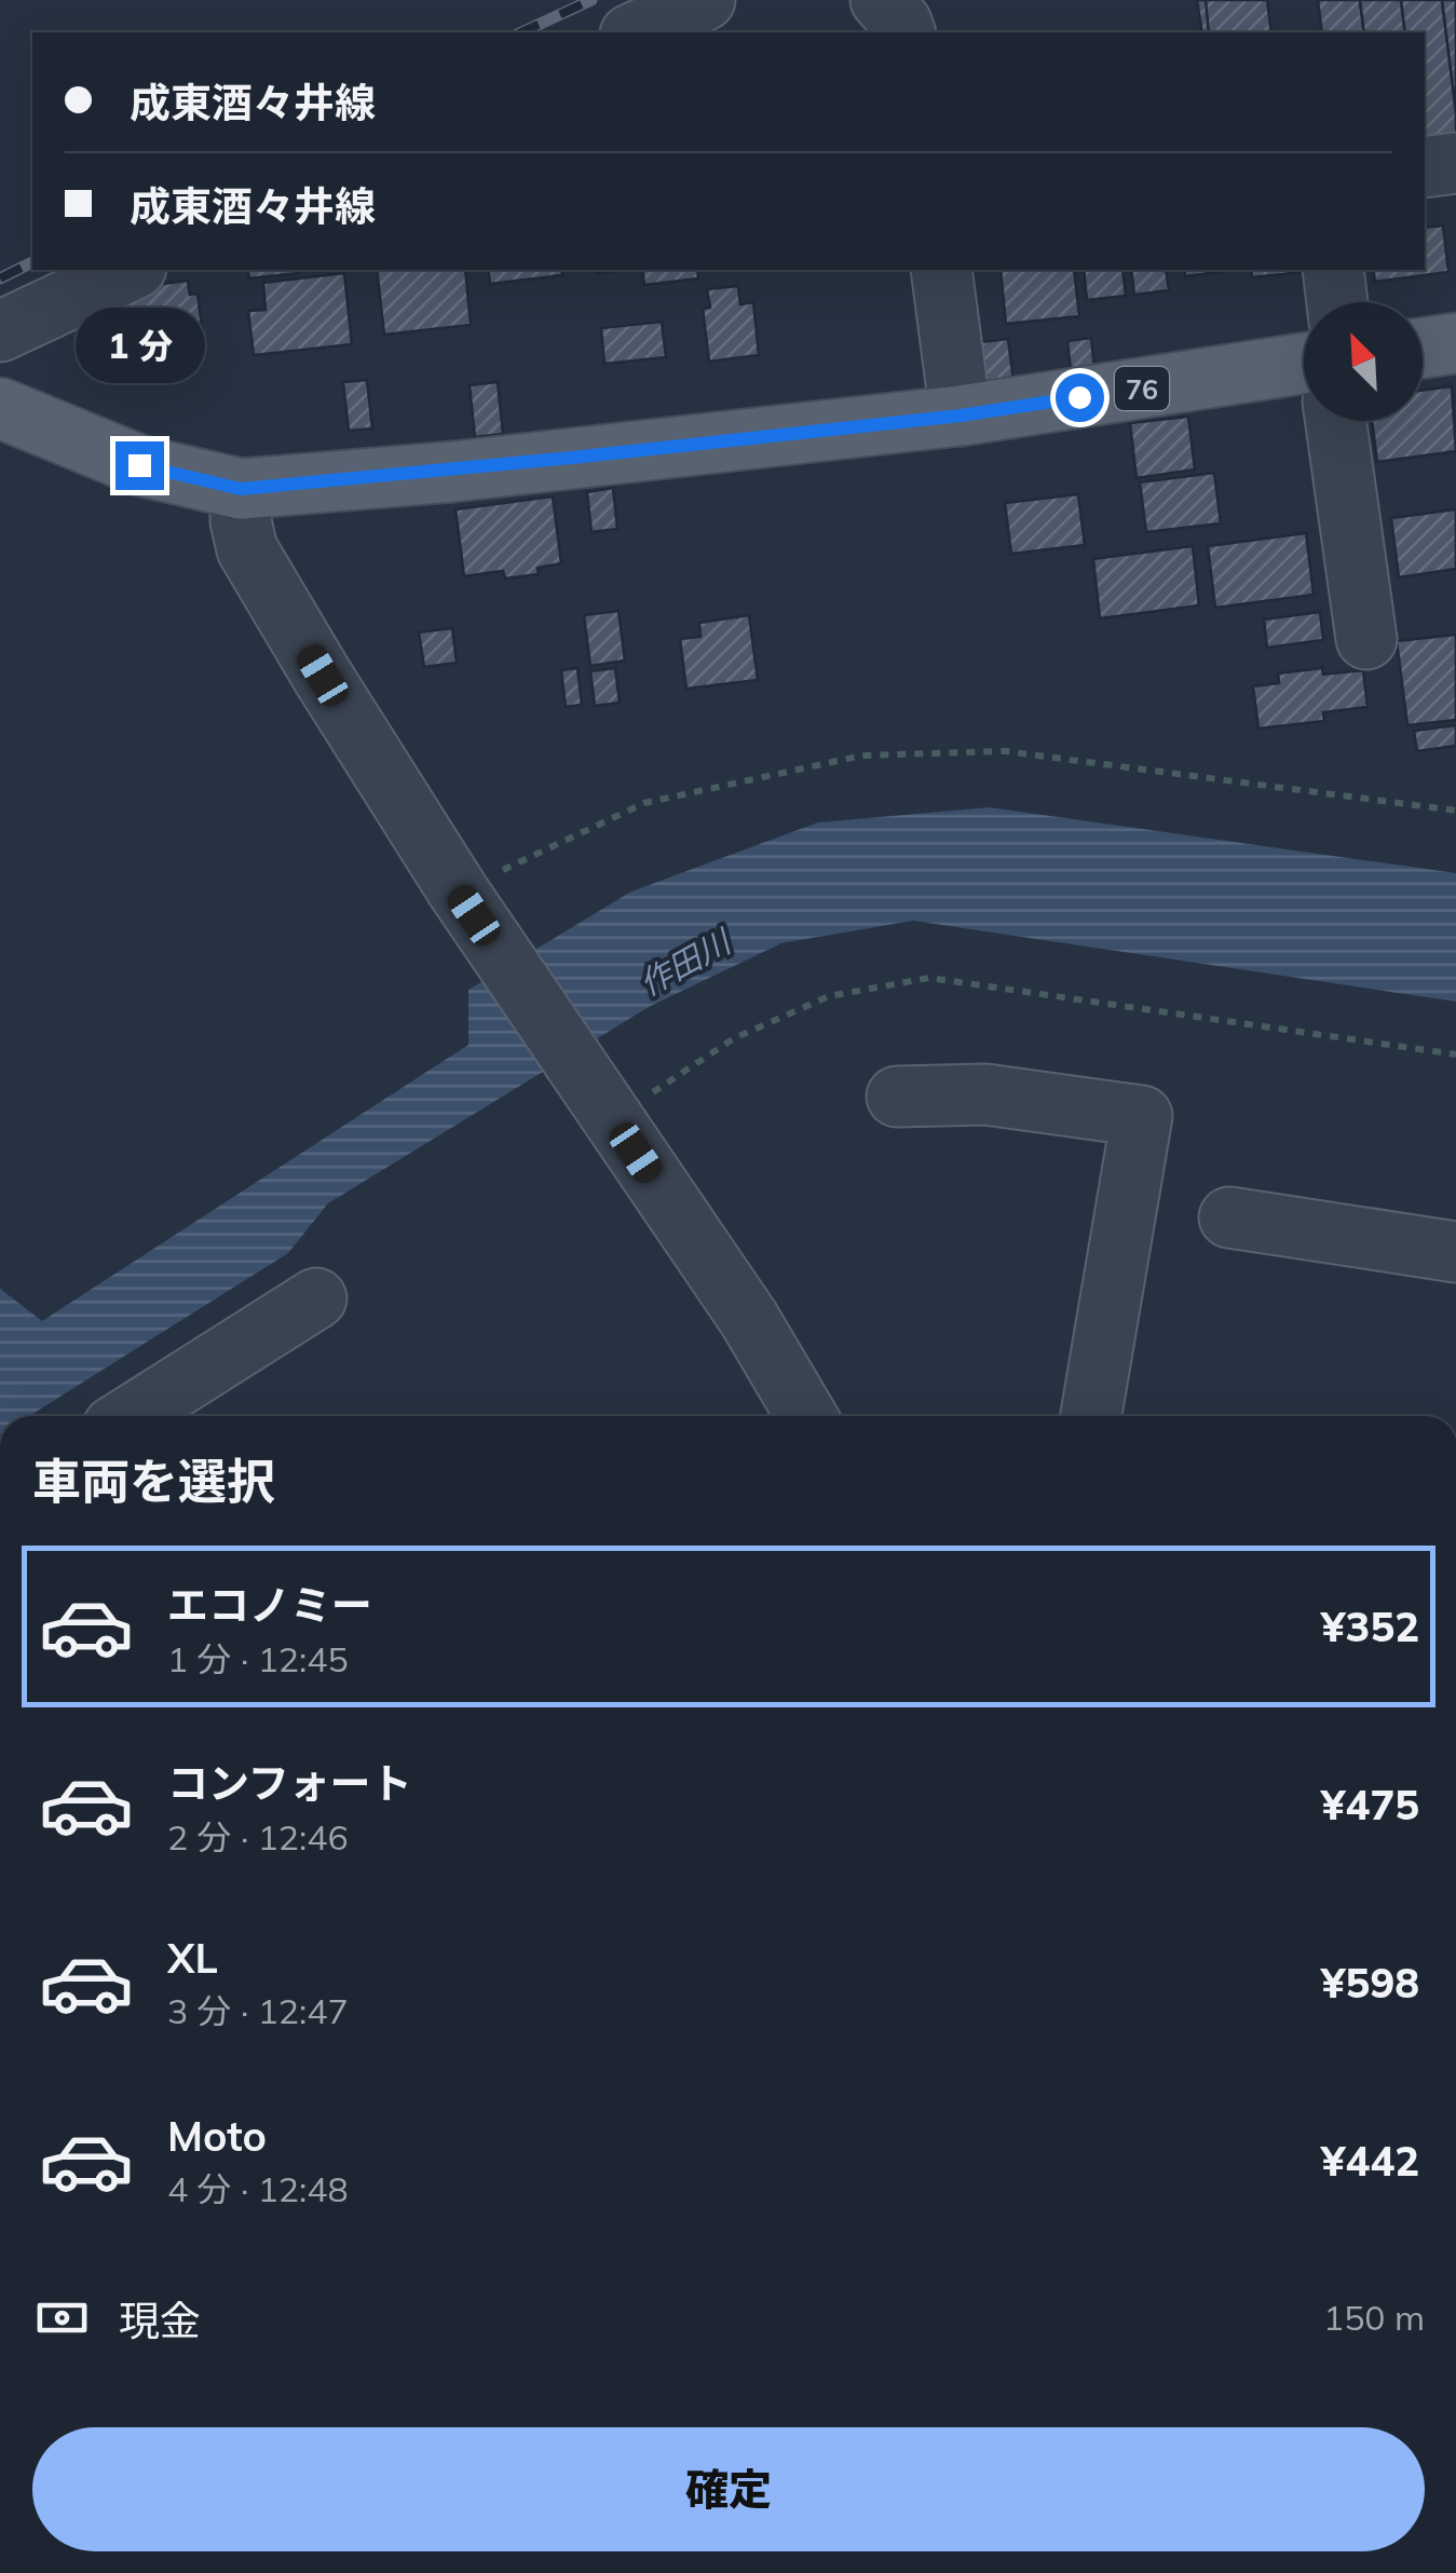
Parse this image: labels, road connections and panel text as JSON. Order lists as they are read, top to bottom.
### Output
{
  "streets": {
    "main road": ["76"]
  },
  "water": ["作田川"],
  "north": "top left",
  "page": {
    "banner": ["成東酒々井線", "成東酒々井線"],
    "bubble": "1 分",
    "heading": "車両を選択",
    "list": [
      {
        "name": "エコノミー",
        "note": "1 分 · 12:45",
        "value": "¥352"
      },
      {
        "name": "コンフォート",
        "note": "2 分 · 12:46",
        "value": "¥475"
      },
      {
        "name": "XL",
        "note": "3 分 · 12:47",
        "value": "¥598"
      },
      {
        "name": "Moto",
        "note": "4 分 · 12:48",
        "value": "¥442"
      }
    ],
    "pay": ["現金", "150 m"],
    "buttons": "確定"
  }
}
